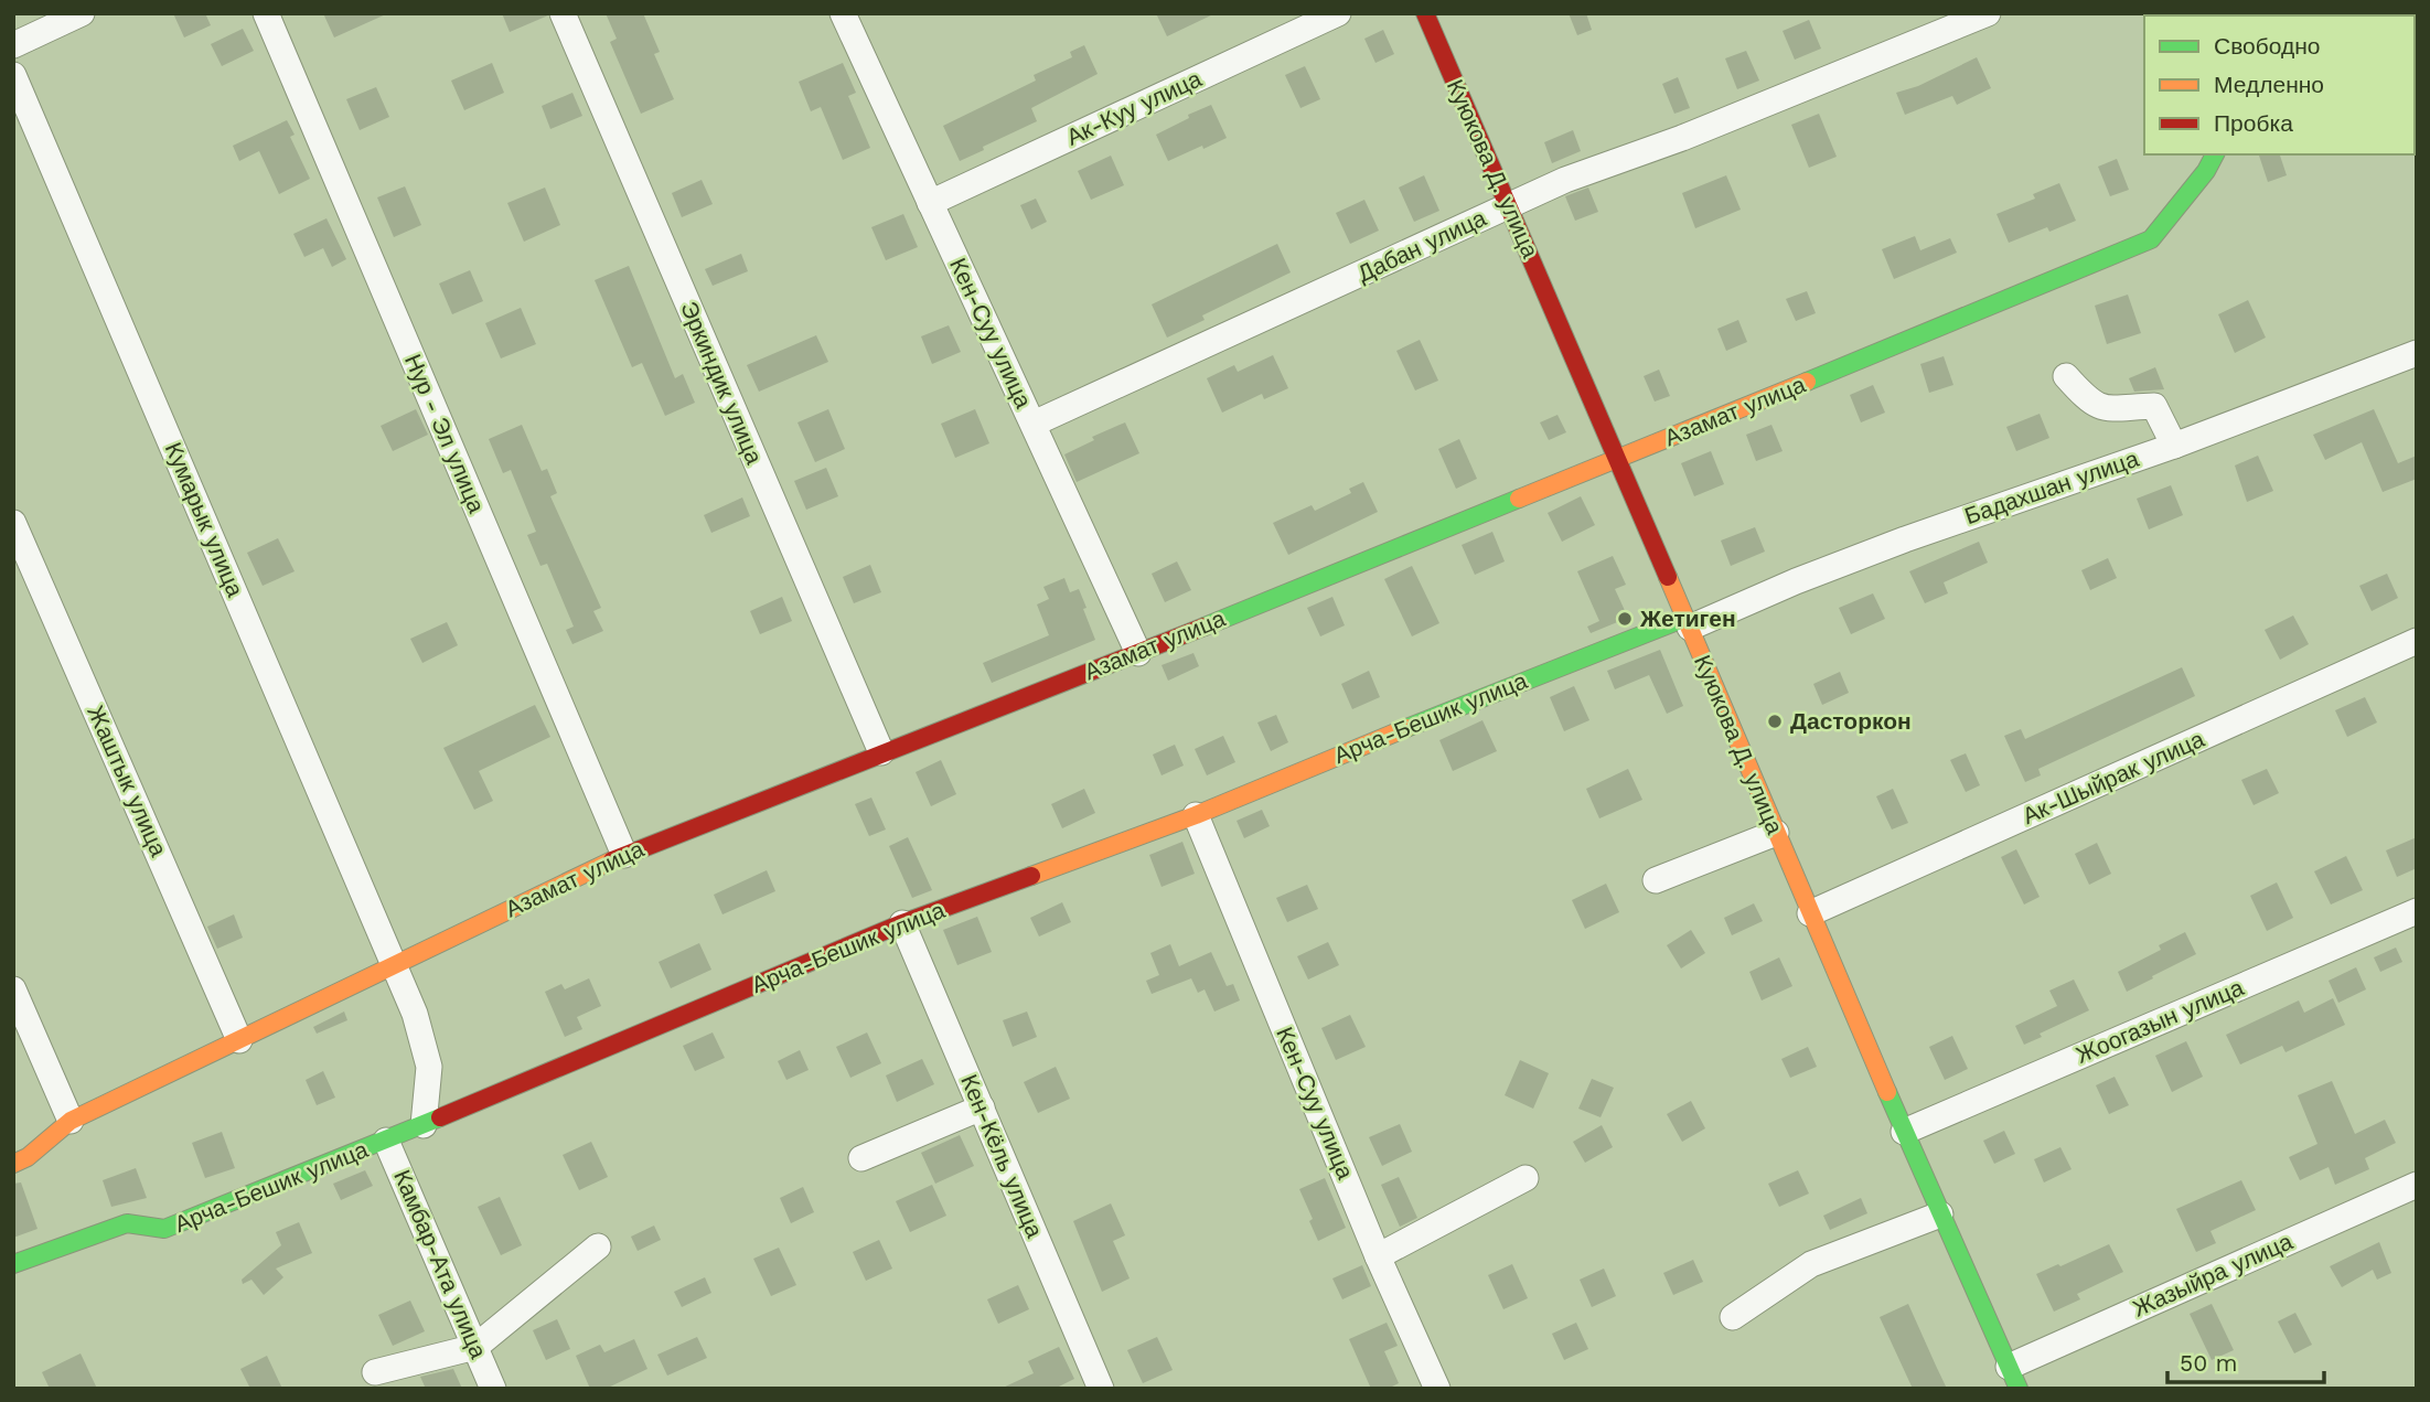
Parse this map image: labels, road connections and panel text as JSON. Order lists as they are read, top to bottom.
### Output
{
  "streets": {
    "street": [
      "Ак-Куу улица",
      "Куюкова Д. улица",
      "Дабан улица",
      "Кен-Суу улица",
      "Эркиндик улица",
      "Азамат улица",
      "Нур - Эл улица",
      "Бадахшан улица",
      "Кумарык улица",
      "Арча-Бешик улица",
      "Ак-Шыйрак улица",
      "Жаштык улица",
      "Жоогазын улица",
      "Кен-Кёль улица",
      "Камбар-Ата улица",
      "Жазыйра улица"
    ]
  },
  "crossings": [
    ["Ак-Куу улица", "Кен-Суу улица"],
    ["Куюкова Д. улица", "Дабан улица"],
    ["Куюкова Д. улица", "Азамат улица"],
    ["Куюкова Д. улица", "Бадахшан улица"],
    ["Куюкова Д. улица", "Арча-Бешик улица"],
    ["Куюкова Д. улица", "Ак-Шыйрак улица"],
    ["Куюкова Д. улица", "Жоогазын улица"],
    ["Куюкова Д. улица", "Жазыйра улица"],
    ["Дабан улица", "Кен-Суу улица"],
    ["Кен-Суу улица", "Азамат улица"],
    ["Кен-Суу улица", "Арча-Бешик улица"],
    ["Эркиндик улица", "Азамат улица"],
    ["Азамат улица", "Нур - Эл улица"],
    ["Азамат улица", "Кумарык улица"],
    ["Азамат улица", "Жаштык улица"],
    ["Бадахшан улица", "Арча-Бешик улица"],
    ["Кумарык улица", "Арча-Бешик улица"],
    ["Арча-Бешик улица", "Кен-Кёль улица"],
    ["Арча-Бешик улица", "Камбар-Ата улица"]
  ],
  "places": ["Жетиген", "Дасторкон"],
  "legend": ["Свободно", "Медленно", "Пробка"],
  "scale_bar": "50 m"
}
